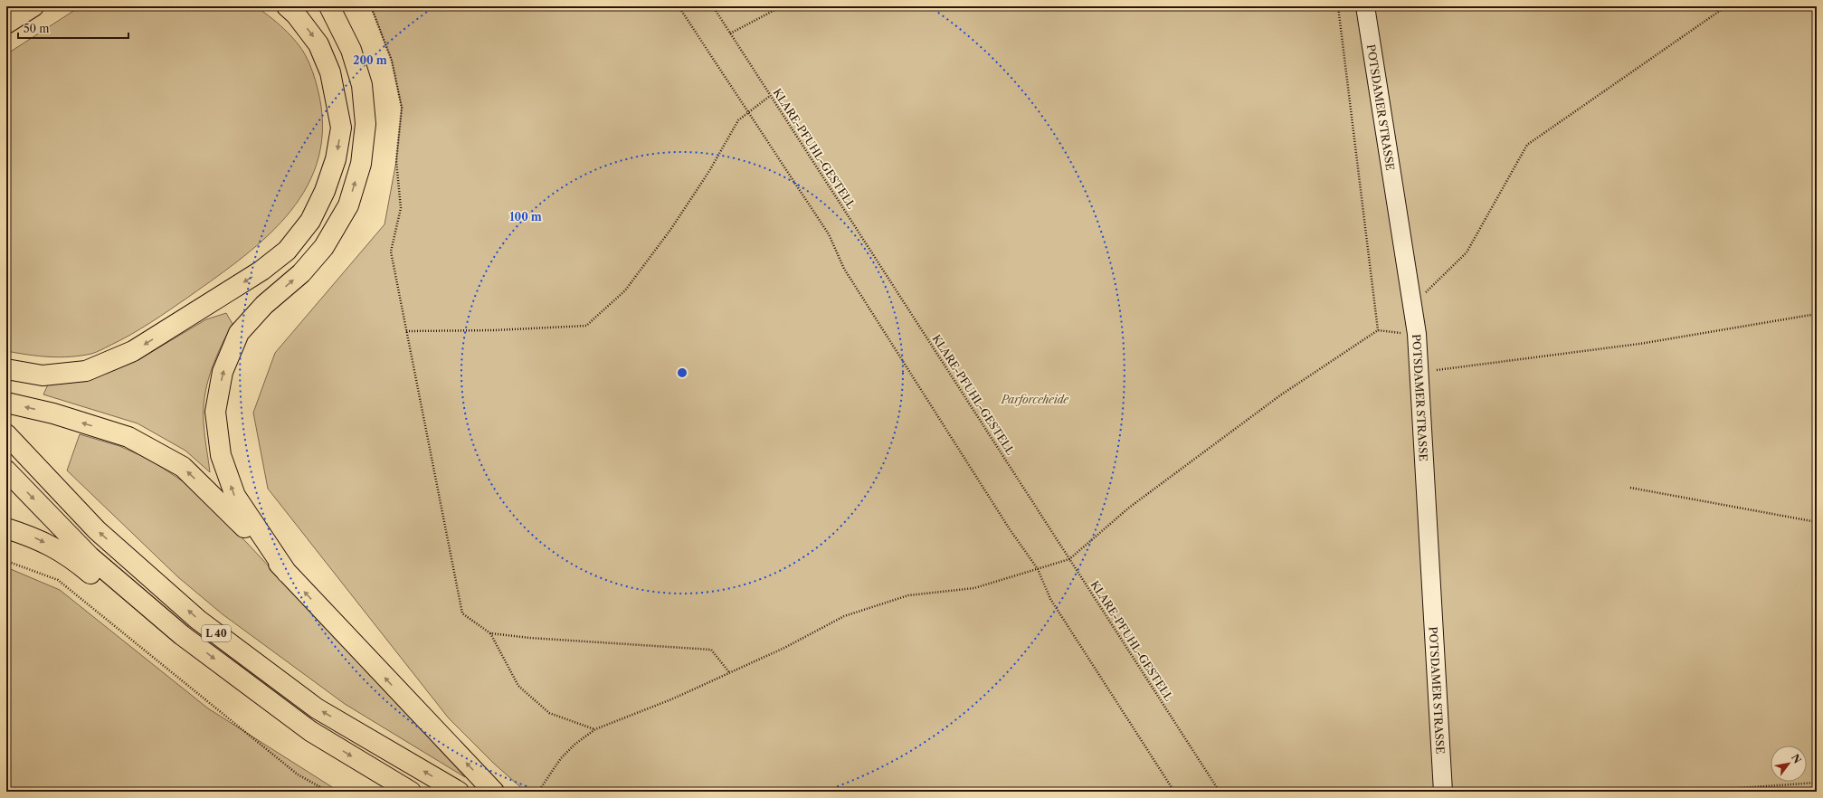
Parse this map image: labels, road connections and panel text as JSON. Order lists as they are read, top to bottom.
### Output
{
  "streets": {
    "highway": ["L 40"],
    "street": ["POTSDAMER STRASSE"],
    "path": ["KLARE-PFUHL-GESTELL"]
  },
  "parks": ["Parforceheide"],
  "scale_bar": "50 m",
  "north": "top right",
  "rings": ["200 m", "100 m"]
}
